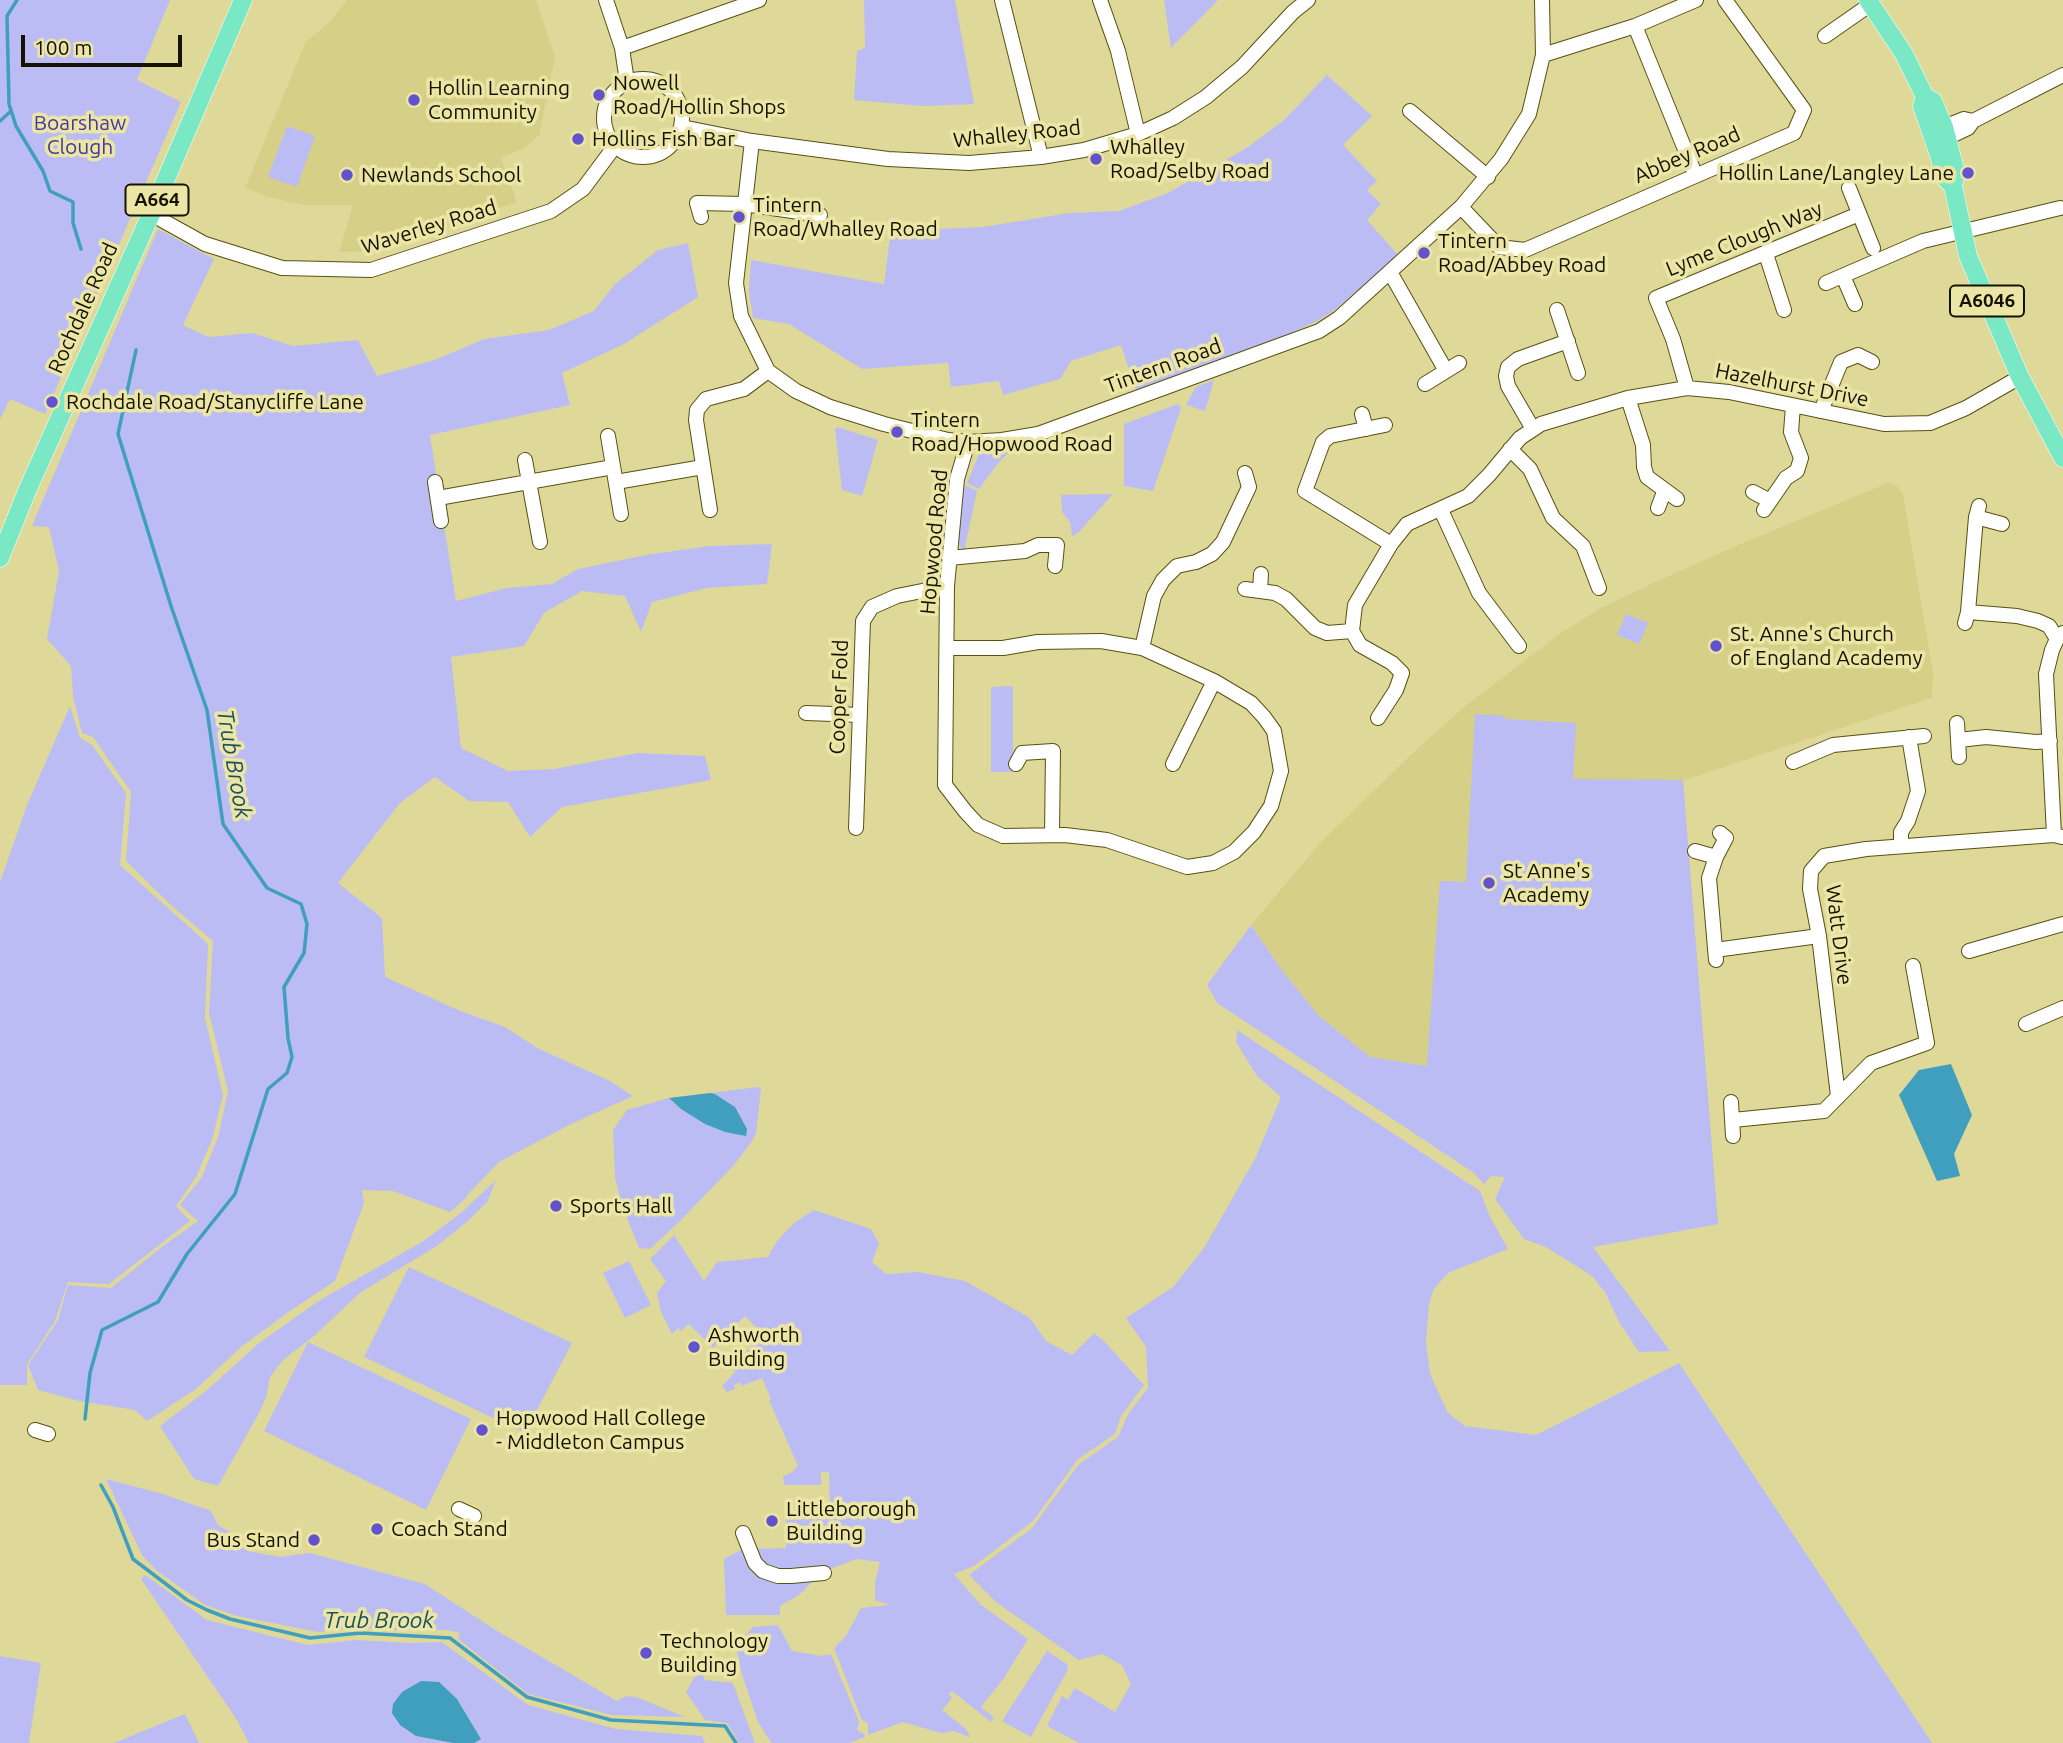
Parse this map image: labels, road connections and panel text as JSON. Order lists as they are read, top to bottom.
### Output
{
  "streets": {
    "main road": ["A664", "A6046", "Rochdale Road"],
    "street": [
      "Whalley Road",
      "Abbey Road",
      "Waverley Road",
      "Lyme Clough Way",
      "Tintern Road",
      "Hazelhurst Drive",
      "Hopwood Road",
      "Cooper Fold",
      "Watt Drive"
    ]
  },
  "crossings": [
    ["Whalley Road", "Waverley Road"],
    ["Whalley Road", "Tintern Road"],
    ["Abbey Road", "Tintern Road"],
    ["Waverley Road", "Rochdale Road"],
    ["Lyme Clough Way", "Hazelhurst Drive"],
    ["A6046", "Hazelhurst Drive"],
    ["Tintern Road", "Hopwood Road"],
    ["Hopwood Road", "Cooper Fold"]
  ],
  "water": ["Trub Brook"],
  "parks": ["Boarshaw Clough"],
  "places": [
    "Nowell Road/Hollin Shops",
    "Hollin Learning Community",
    "Hollins Fish Bar",
    "Whalley Road/Selby Road",
    "Hollin Lane/Langley Lane",
    "Newlands School",
    "Tintern Road/Whalley Road",
    "Tintern Road/Abbey Road",
    "Rochdale Road/Stanycliffe Lane",
    "Tintern Road/Hopwood Road",
    "St. Anne's Church of England Academy",
    "St Anne's Academy",
    "Sports Hall",
    "Ashworth Building",
    "Hopwood Hall College - Middleton Campus",
    "Littleborough Building",
    "Coach Stand",
    "Bus Stand",
    "Technology Building"
  ],
  "scale_bar": "100 m"
}
